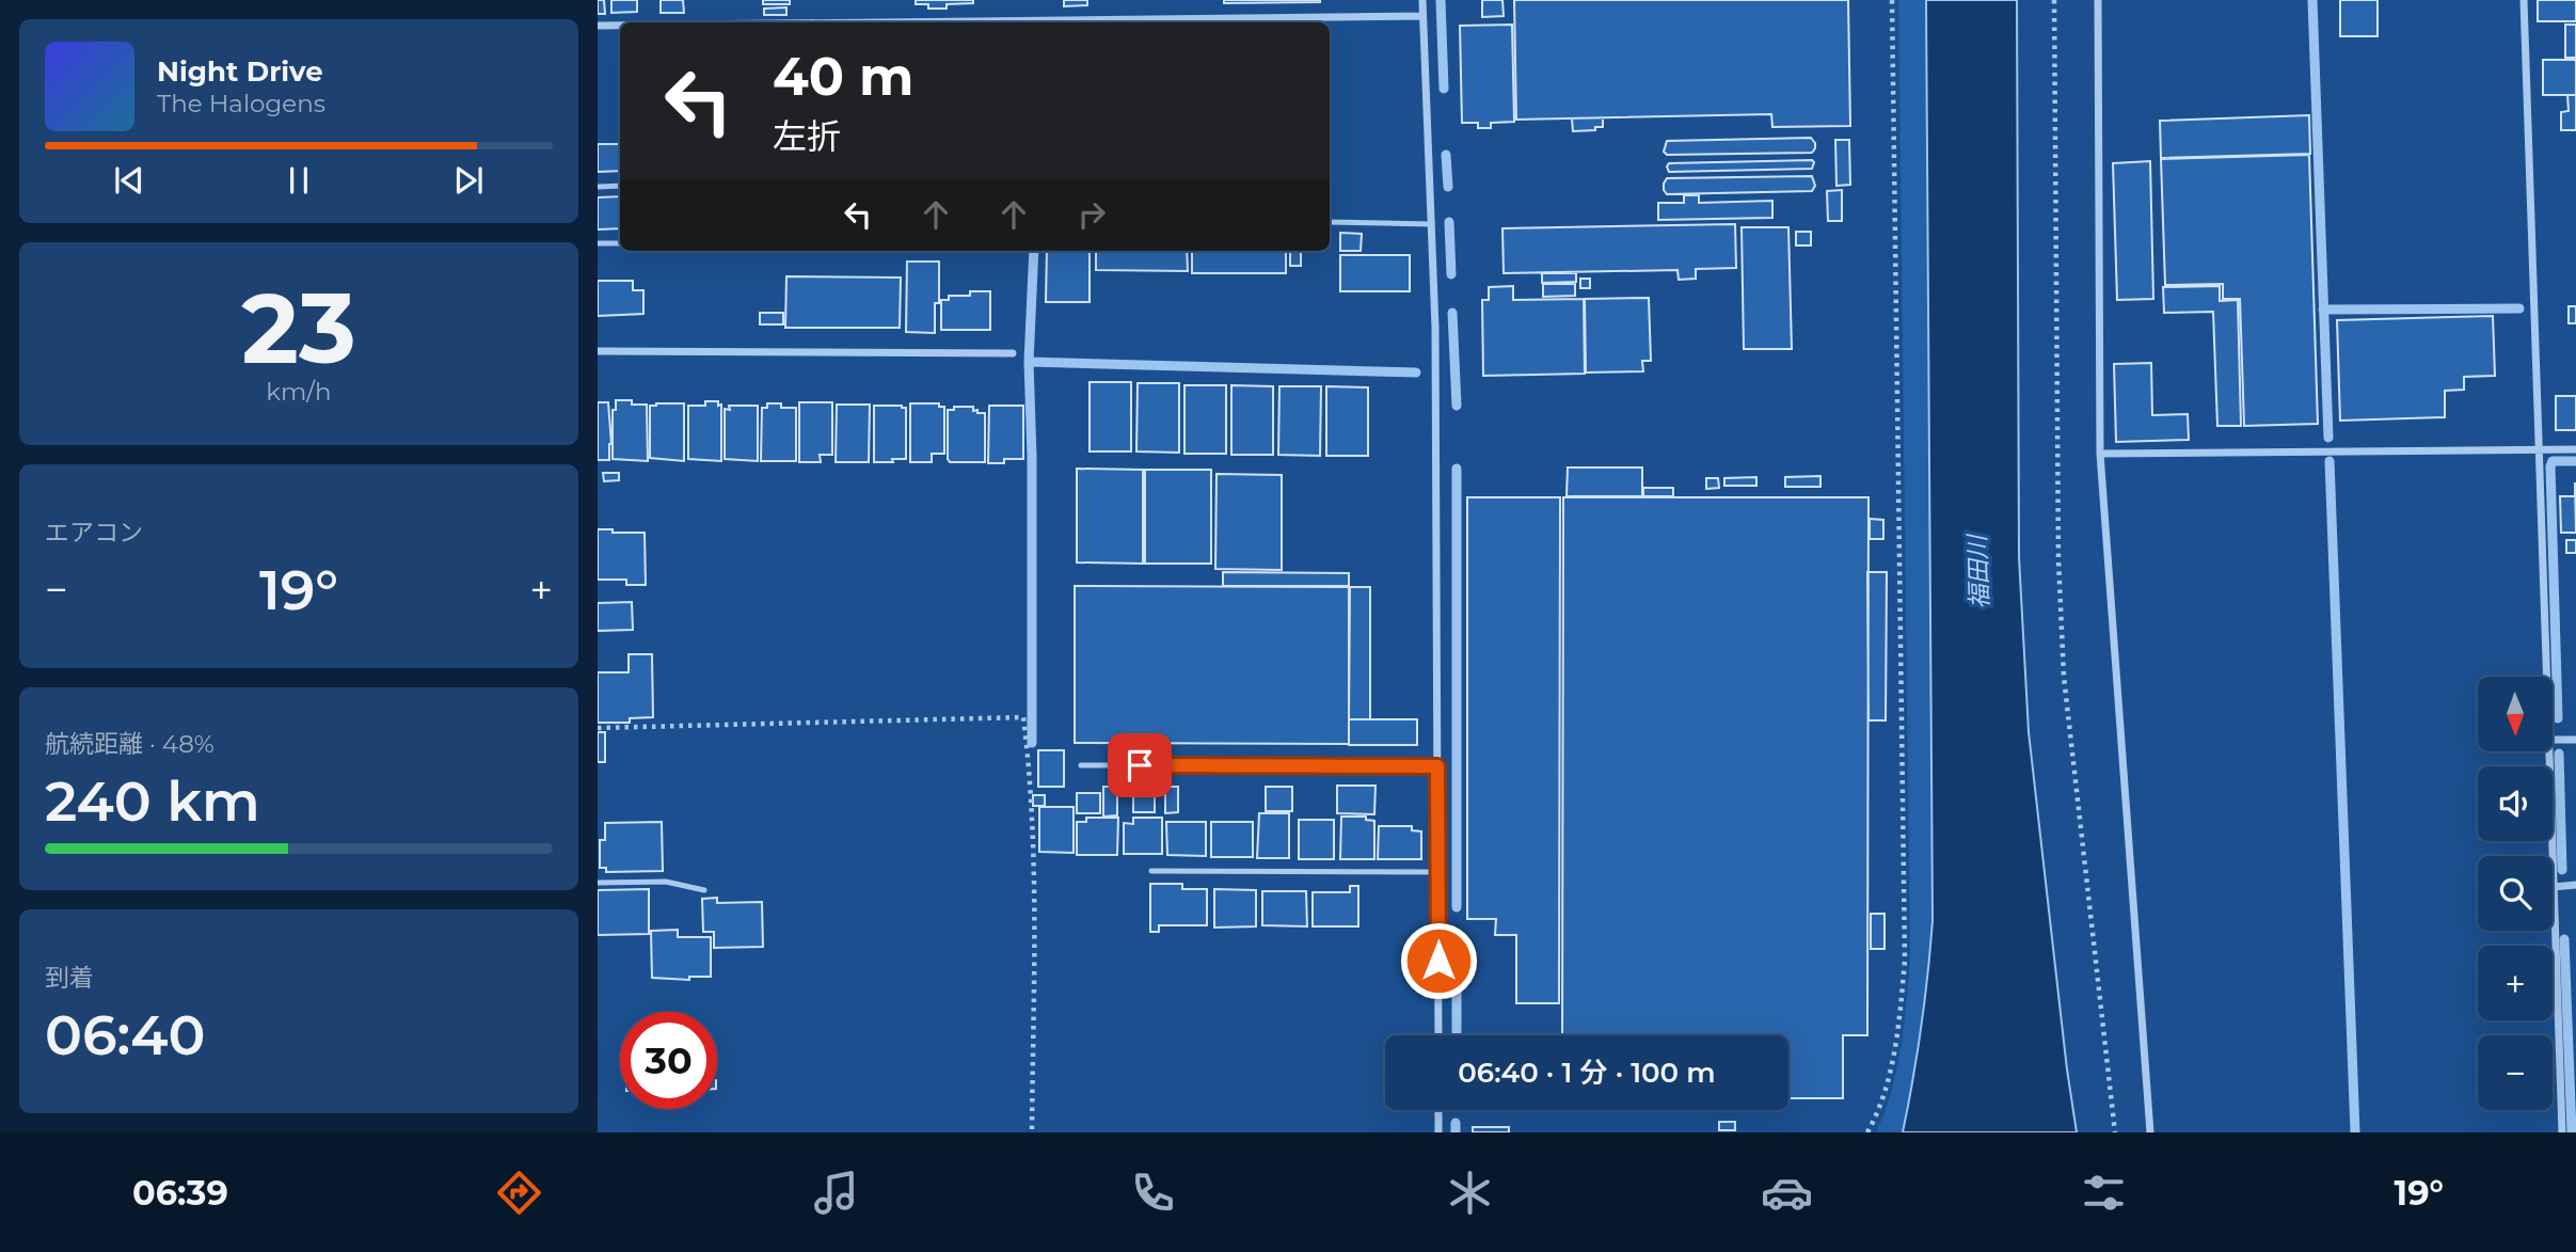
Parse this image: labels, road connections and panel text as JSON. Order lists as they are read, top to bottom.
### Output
{
  "water": ["福田川"],
  "north": "bottom",
  "page": {
    "turn": ["40 m", "左折"],
    "song": ["Night Drive", "The Halogens"],
    "tile": [
      ["23", "km/h"],
      "エアコン",
      ["航続距離 · 48%", "240 km"],
      ["到着", "06:40"]
    ],
    "heat": ["−", "19°", "+"],
    "map_buttons": ["+", "−"],
    "limit": "30",
    "trip": "06:40 · 1 分 · 100 m",
    "tabs": ["06:39", "19°"]
  }
}
